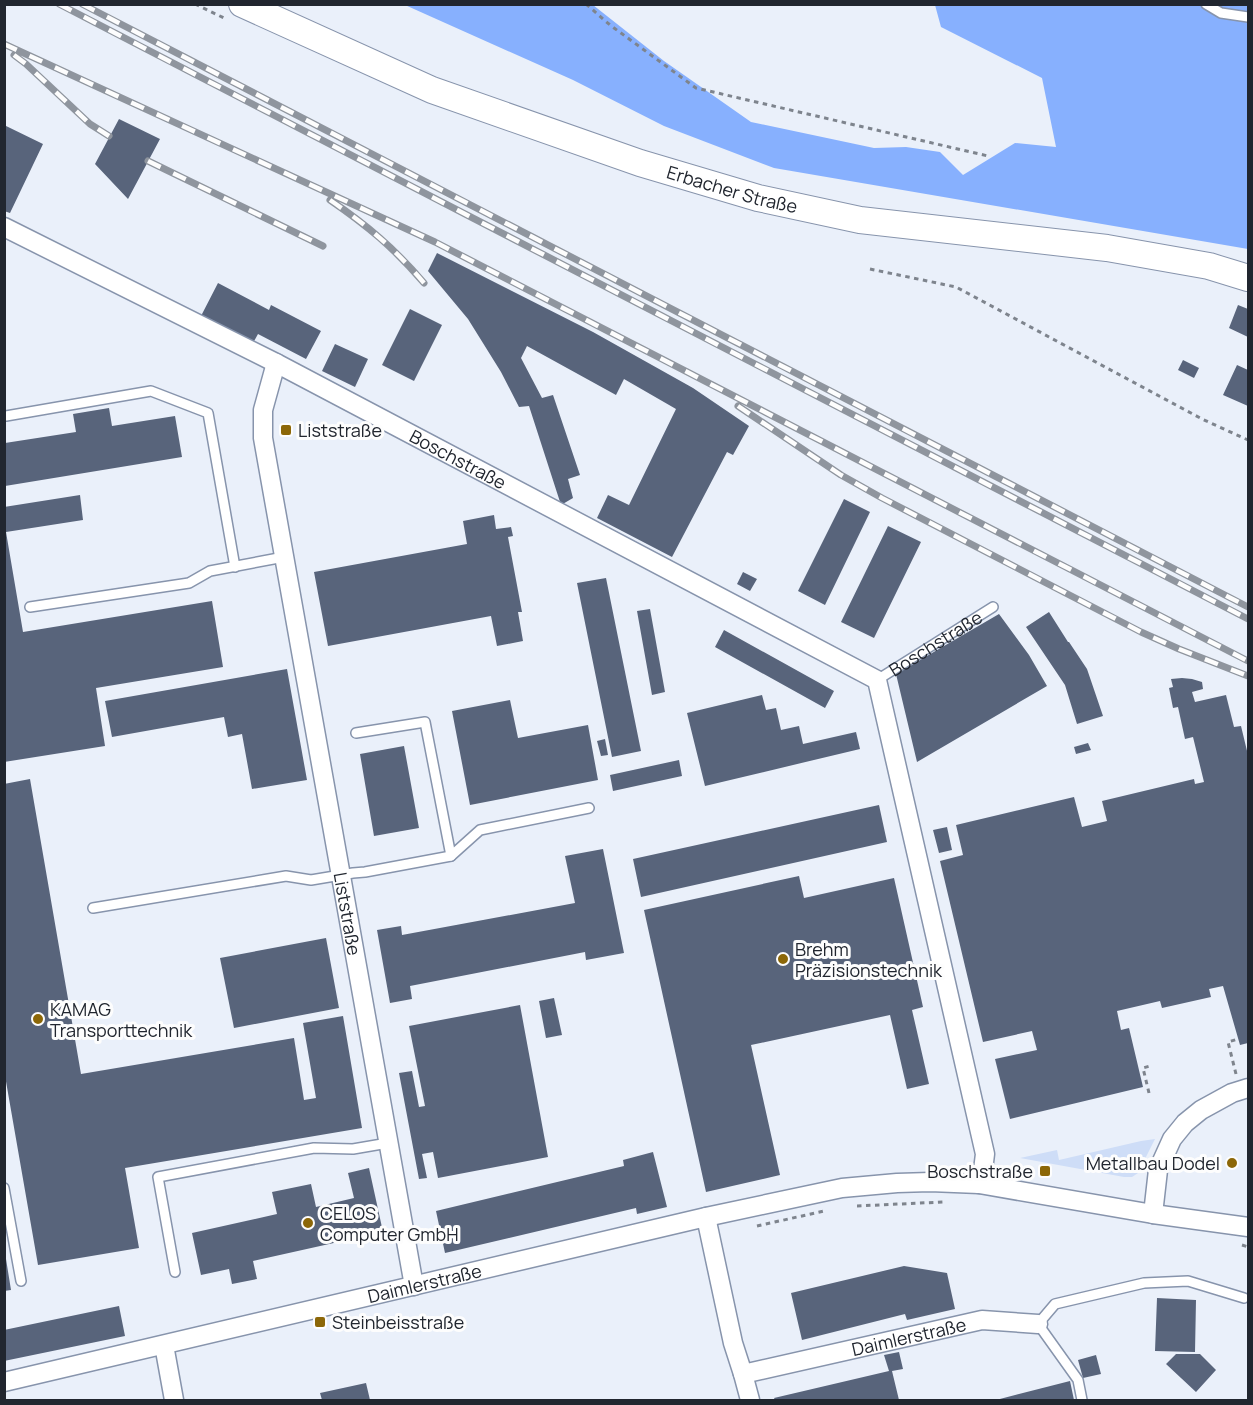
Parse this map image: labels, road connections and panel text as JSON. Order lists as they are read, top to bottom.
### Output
{
  "streets": {
    "main road": ["Erbacher Straße"],
    "street": ["Boschstraße", "Liststraße", "Daimlerstraße"]
  },
  "crossings": [
    ["Boschstraße", "Liststraße"],
    ["Boschstraße", "Daimlerstraße"],
    ["Liststraße", "Daimlerstraße"]
  ],
  "places": {
    "transit": ["Liststraße", "Boschstraße", "Steinbeisstraße"],
    "other": [
      "Brehm Präzisionstechnik",
      "KAMAG Transporttechnik",
      "Metallbau Dodel",
      "CELOS Computer GmbH"
    ]
  }
}
